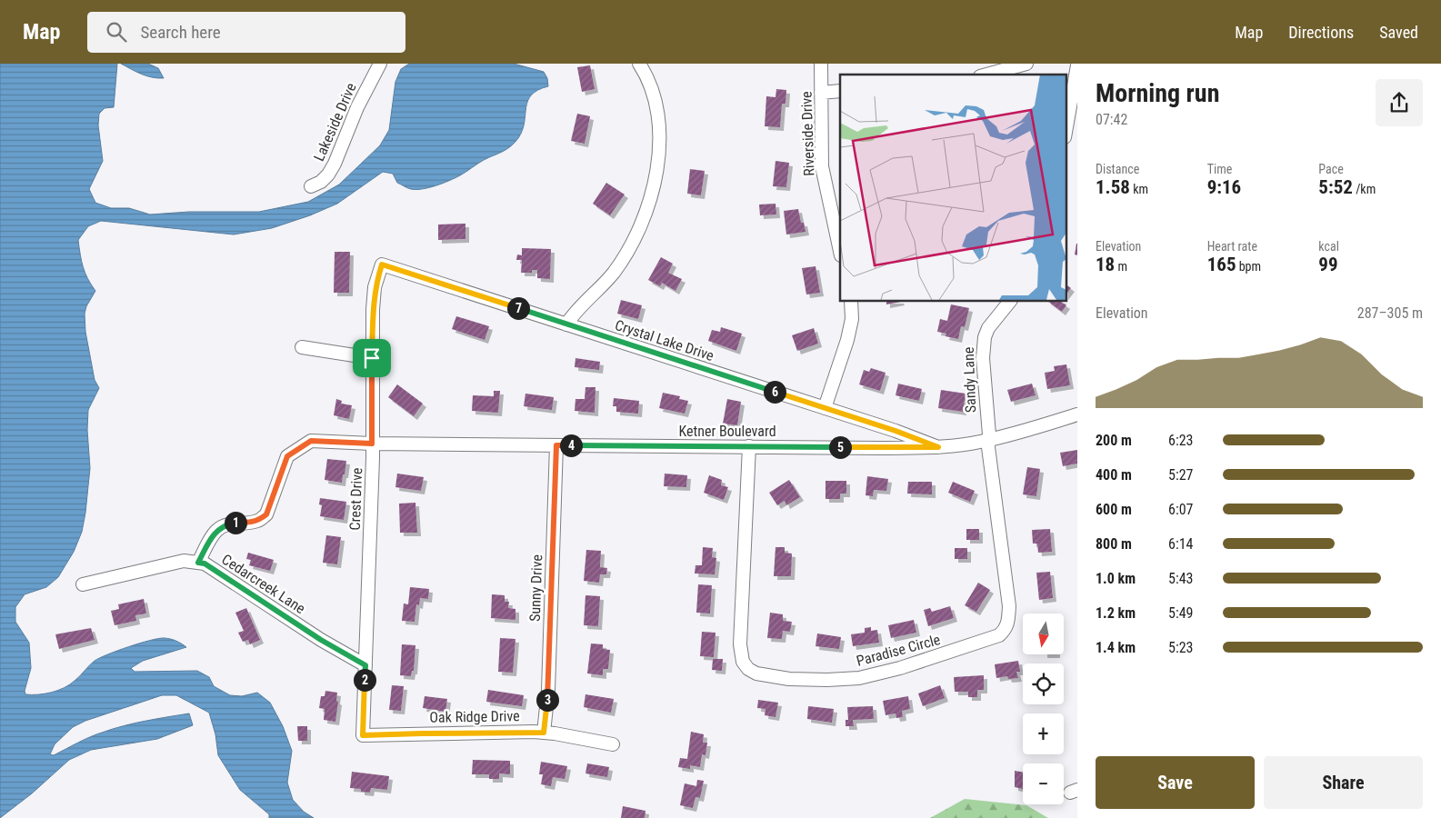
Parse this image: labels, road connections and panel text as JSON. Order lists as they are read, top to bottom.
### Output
{
  "streets": {
    "street": [
      "Lakeside Drive",
      "Riverside Drive",
      "Crystal Lake Drive",
      "Sandy Lane",
      "Ketner Boulevard",
      "Crest Drive",
      "Cedarcreek Lane",
      "Sunny Drive",
      "Paradise Circle",
      "Oak Ridge Drive"
    ]
  },
  "crossings": [
    ["Crystal Lake Drive", "Ketner Boulevard"],
    ["Crystal Lake Drive", "Crest Drive"],
    ["Sandy Lane", "Ketner Boulevard"],
    ["Sandy Lane", "Paradise Circle"],
    ["Ketner Boulevard", "Crest Drive"],
    ["Ketner Boulevard", "Cedarcreek Lane"],
    ["Ketner Boulevard", "Sunny Drive"],
    ["Ketner Boulevard", "Paradise Circle"],
    ["Crest Drive", "Cedarcreek Lane"],
    ["Crest Drive", "Oak Ridge Drive"],
    ["Sunny Drive", "Oak Ridge Drive"]
  ],
  "north": "bottom",
  "page": {
    "header": "Map",
    "search": "Search here",
    "nav": ["Map", "Directions", "Saved"],
    "heading": ["Morning run", "07:42"],
    "stats": [
      ["Distance", "1.58 km"],
      ["Time", "9:16"],
      ["Pace", "5:52 /km"],
      ["Elevation", "18 m"],
      ["Heart rate", "165 bpm"],
      ["kcal", "99"]
    ],
    "chart": ["Elevation", "287–305 m"],
    "pins": [
      "7",
      "6",
      "4",
      "5",
      "1",
      "2",
      "3"
    ],
    "list": [
      {
        "name": "200 m",
        "note": "6:23"
      },
      {
        "name": "400 m",
        "note": "5:27"
      },
      {
        "name": "600 m",
        "note": "6:07"
      },
      {
        "name": "800 m",
        "note": "6:14"
      },
      {
        "name": "1.0 km",
        "note": "5:43"
      },
      {
        "name": "1.2 km",
        "note": "5:49"
      },
      {
        "name": "1.4 km",
        "note": "5:23"
      }
    ],
    "map_buttons": ["+", "−"],
    "buttons": ["Save", "Share"]
  }
}
